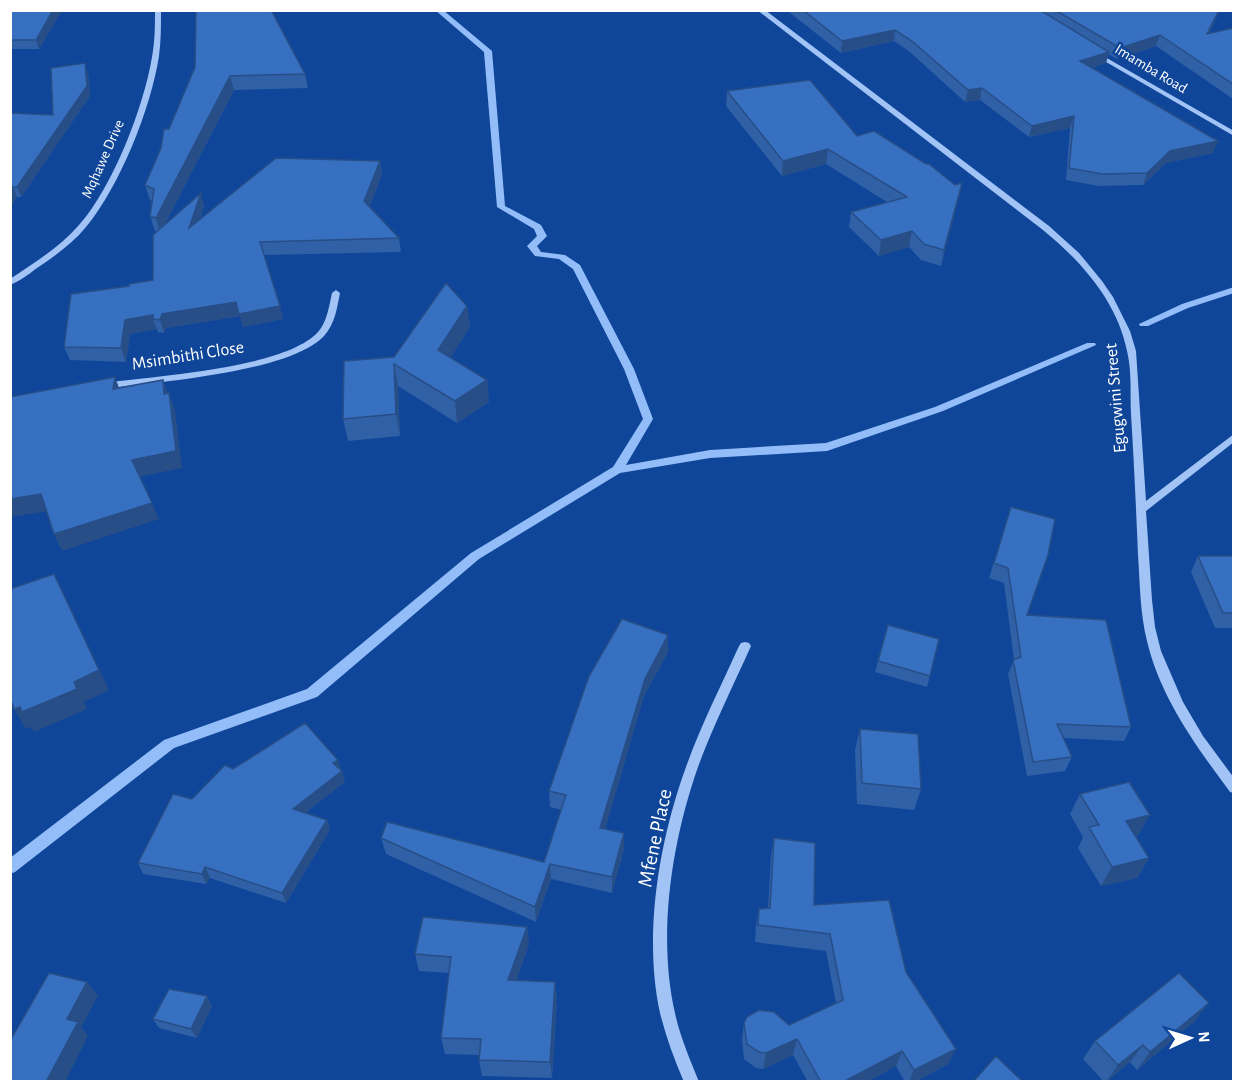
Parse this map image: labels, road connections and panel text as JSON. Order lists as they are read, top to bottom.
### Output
{
  "streets": {
    "street": [
      "Imamba Road",
      "Mqhawe Drive",
      "Msimbithi Close",
      "Egugwini Street",
      "Mfene Place"
    ]
  },
  "north": "right"
}
